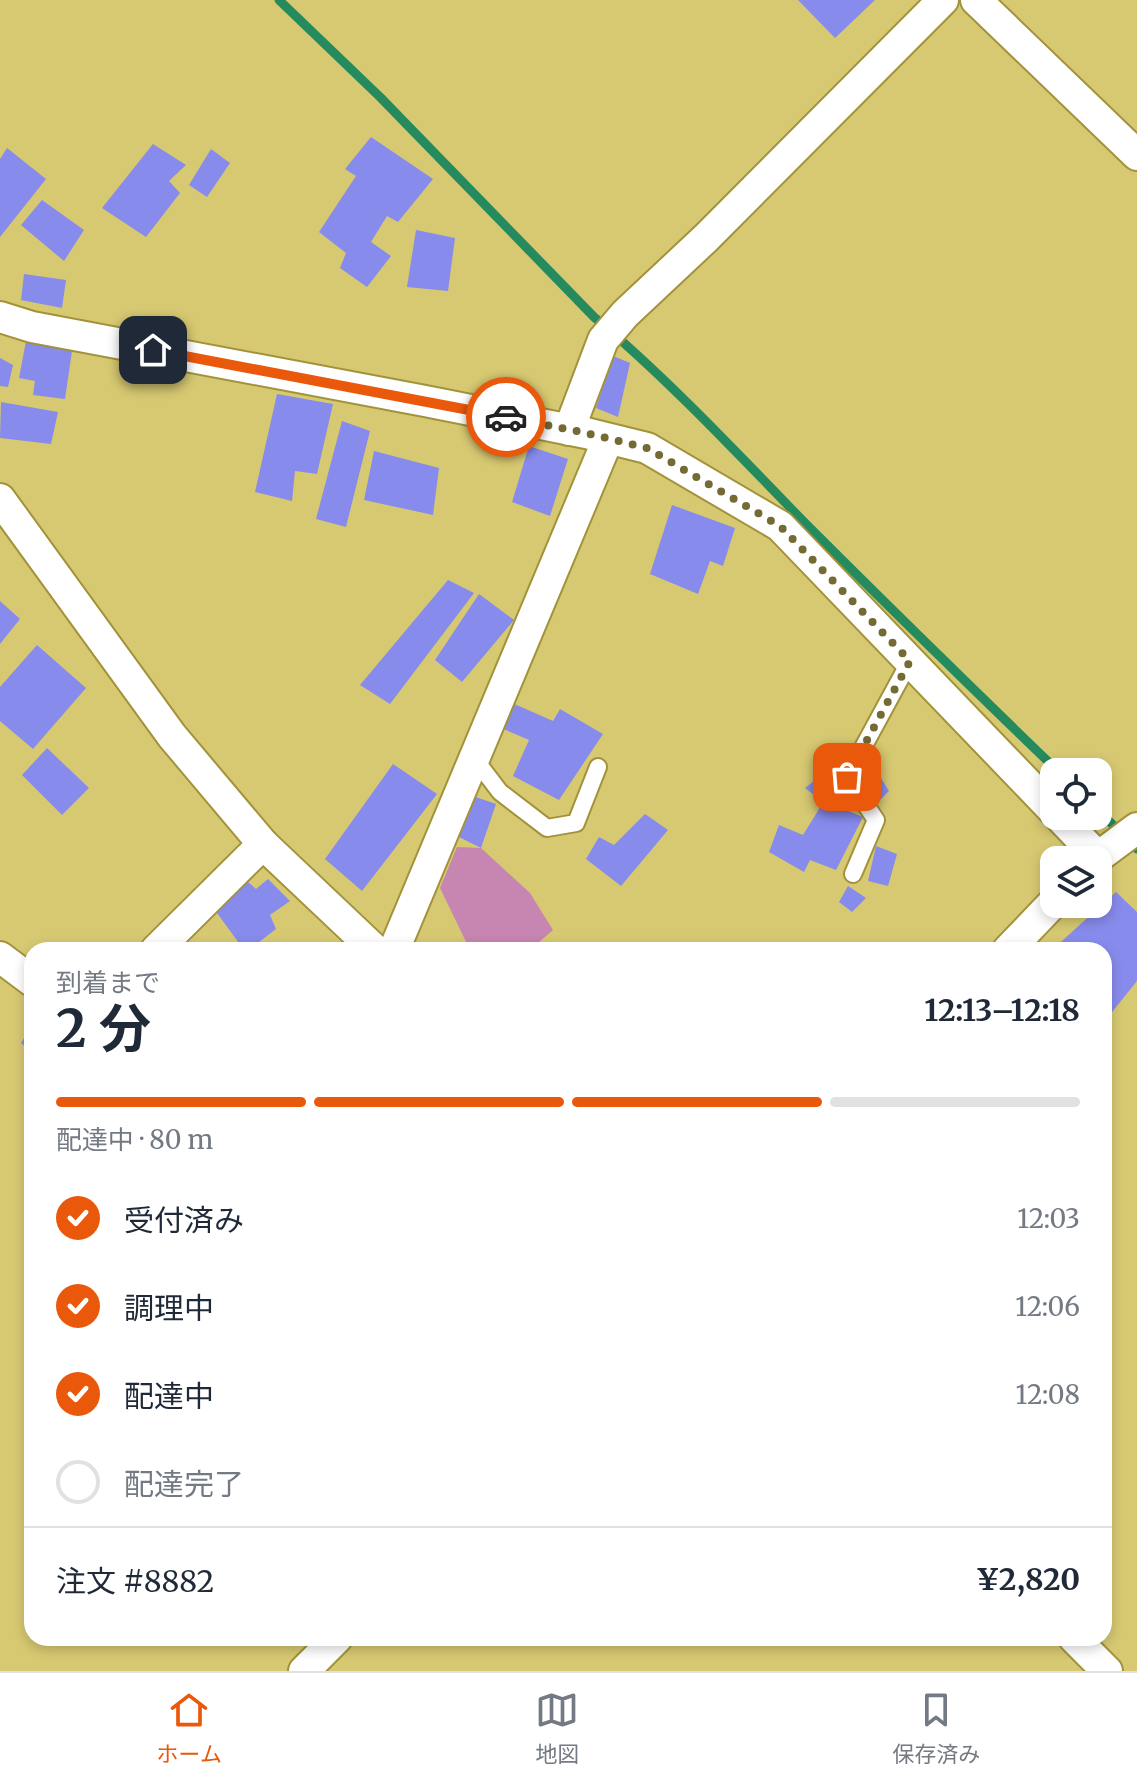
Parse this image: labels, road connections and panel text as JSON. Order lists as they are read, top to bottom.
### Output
{
  "page": {
    "heading": ["2 分", "到着まで", "12:13–12:18"],
    "panel": ["注文 #8882", "¥2,820"],
    "bar": "配達中 · 80 m",
    "list": [
      ["受付済み", "12:03"],
      ["調理中", "12:06"],
      ["配達中", "12:08"],
      "配達完了"
    ],
    "tabs": ["ホーム", "地図", "保存済み"]
  }
}
